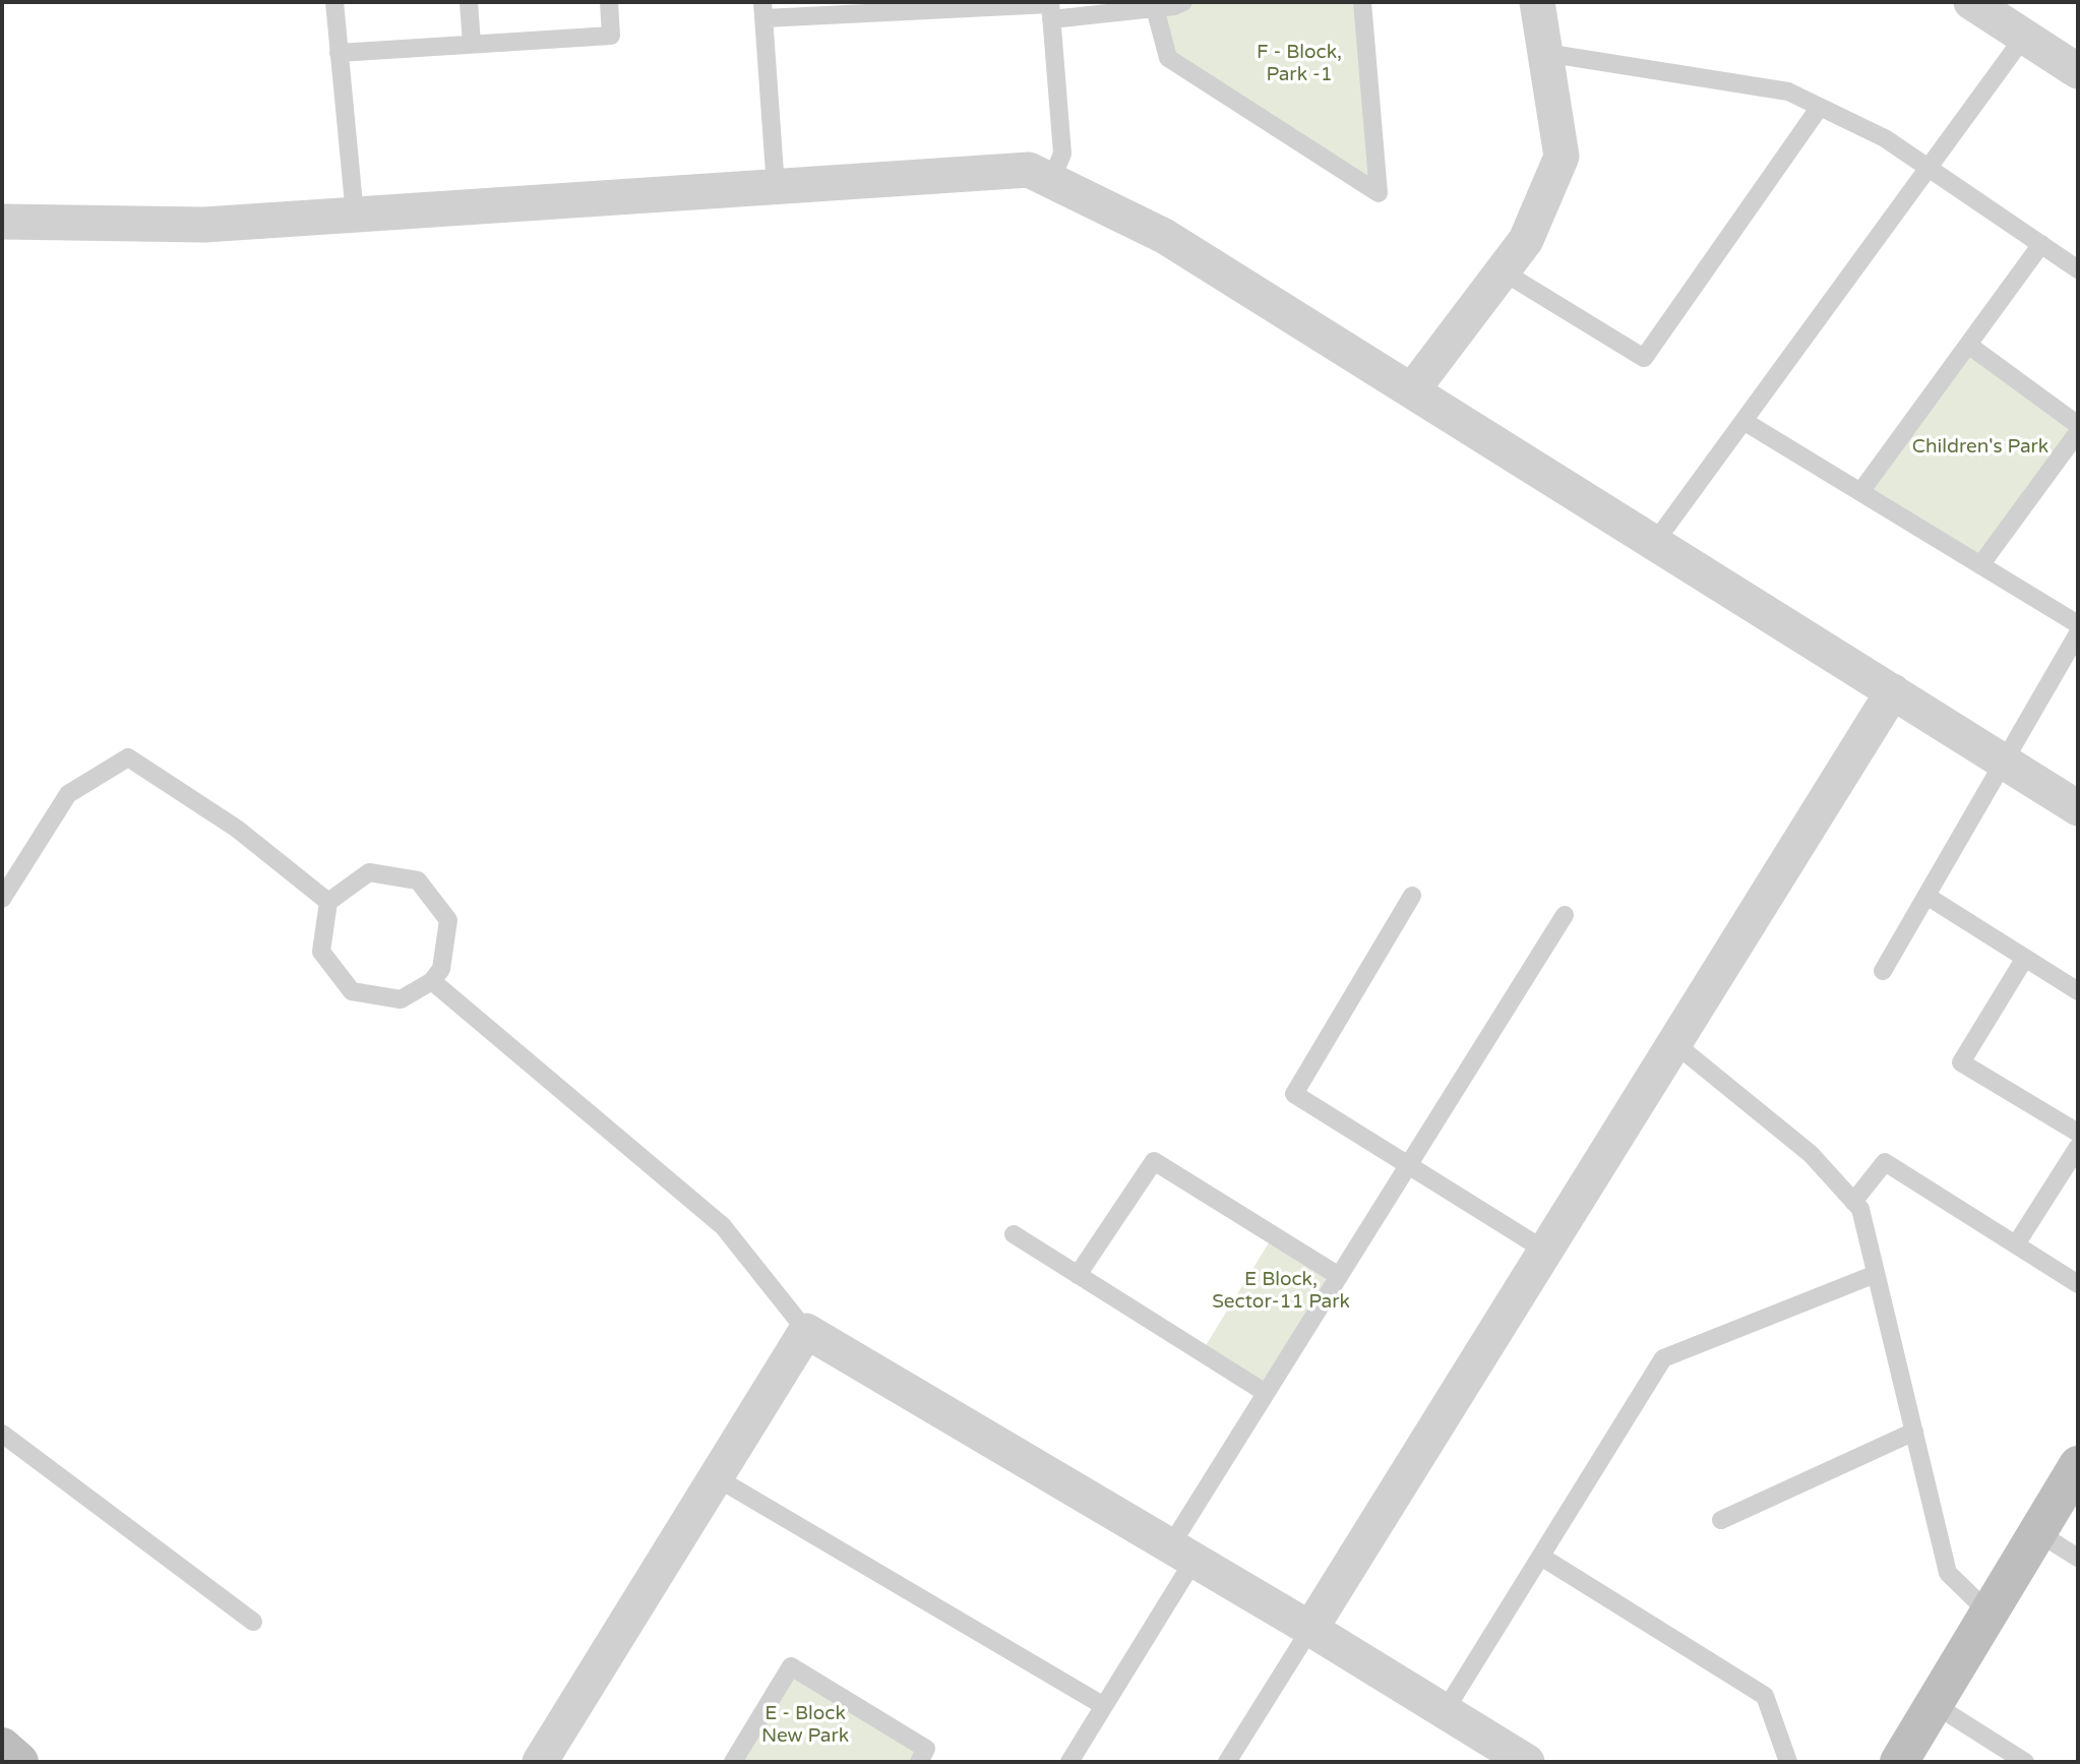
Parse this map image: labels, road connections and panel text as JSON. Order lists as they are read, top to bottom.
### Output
{
  "parks": [
    "F - Block, Park -1",
    "Children's Park",
    "E Block, Sector-11 Park",
    "E - Block New Park"
  ]
}
